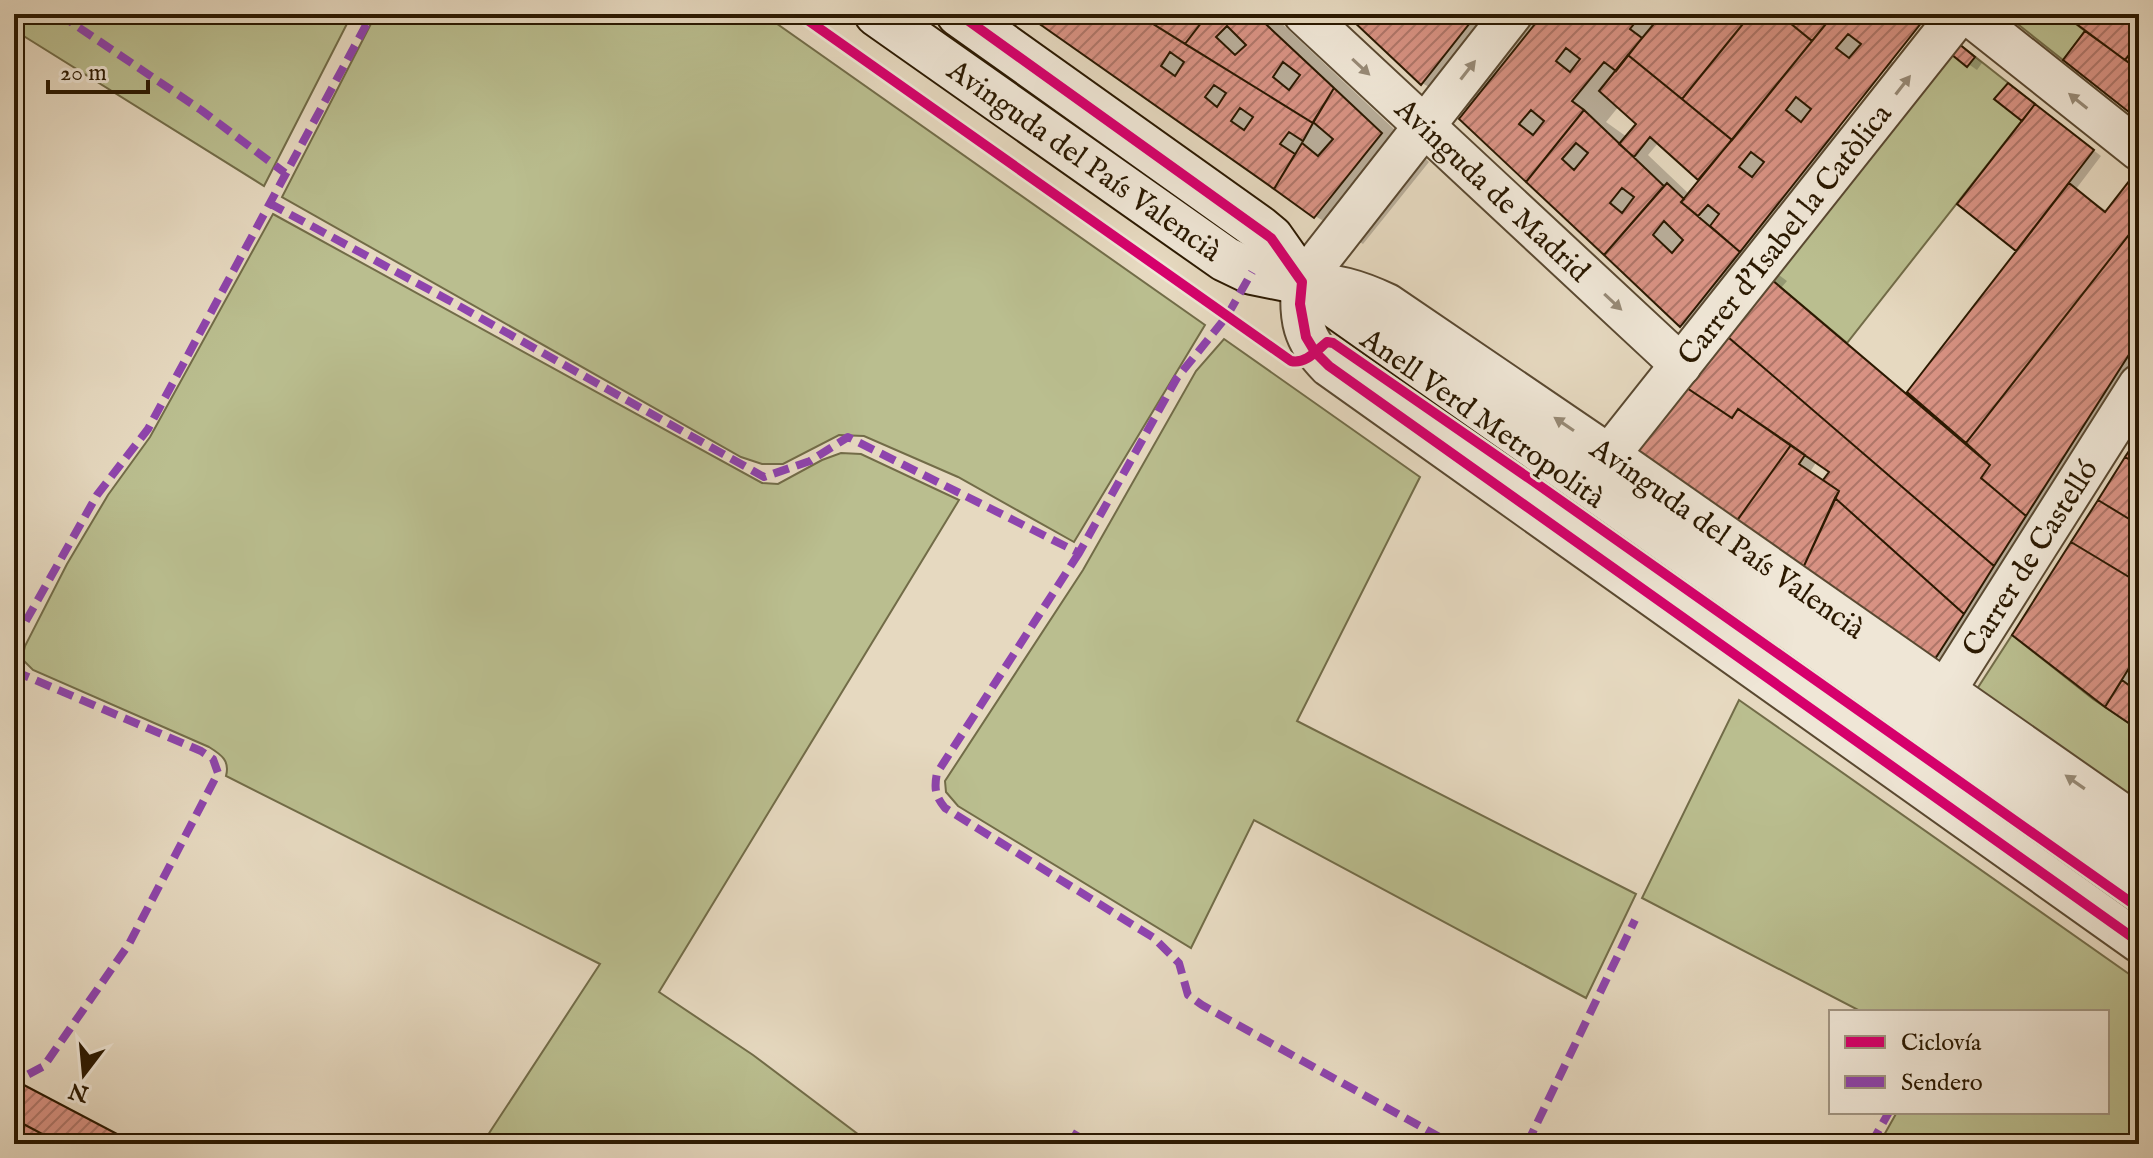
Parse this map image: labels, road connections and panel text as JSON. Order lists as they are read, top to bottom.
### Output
{
  "streets": {
    "main road": ["Avinguda del País Valencià"],
    "street": ["Avinguda de Madrid", "Carrer d'Isabel la Catòlica", "Carrer de Castelló"],
    "cycle path": ["Anell Verd Metropolità"]
  },
  "crossings": [
    ["Avinguda del País Valencià", "Carrer d'Isabel la Catòlica"],
    ["Avinguda del País Valencià", "Carrer de Castelló"],
    ["Avinguda de Madrid", "Carrer d'Isabel la Catòlica"]
  ],
  "legend": ["Ciclovía", "Sendero"],
  "scale_bar": "20 m",
  "north": "bottom"
}
